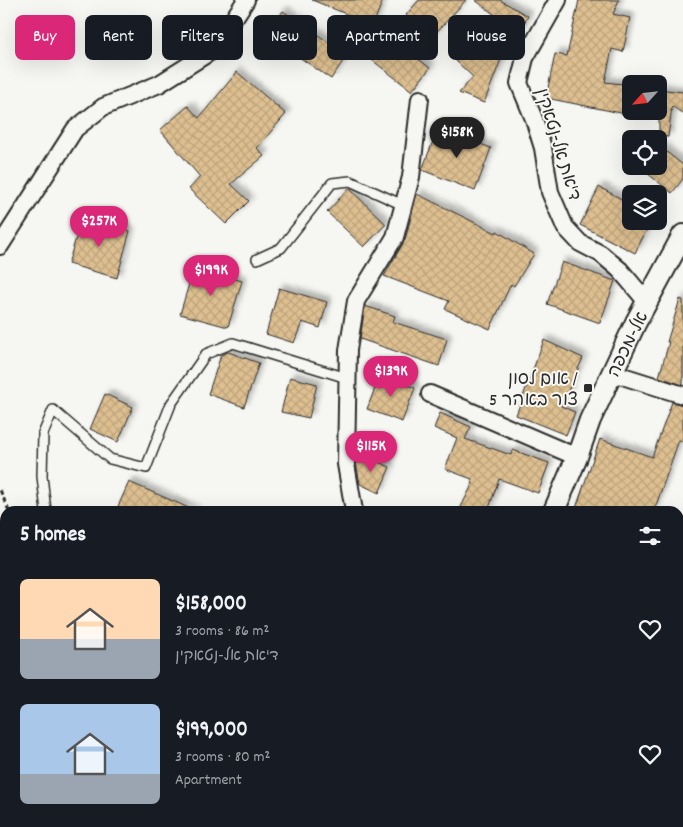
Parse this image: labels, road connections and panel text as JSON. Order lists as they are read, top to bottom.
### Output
{
  "streets": {
    "street": ["ד'את אל-נטאקין", "אל-מכפה"]
  },
  "crossings": [
    ["ד'את אל-נטאקין", "אל-מכפה"]
  ],
  "places": {
    "transit": ["אום לסון / צור באהר 5"]
  },
  "north": "bottom left",
  "page": {
    "chip": [
      "Buy",
      "Rent",
      "Filters",
      "New",
      "Apartment",
      "House"
    ],
    "price": [
      "$158K",
      "$257K",
      "$199K",
      "$139K",
      "$115K"
    ],
    "heading": "5 homes",
    "list": [
      {
        "name": "$158,000",
        "note": "3 rooms · 86 m² · ד'את אל-נטאקין"
      },
      {
        "name": "$199,000",
        "note": "3 rooms · 80 m² · Apartment"
      }
    ]
  }
}
